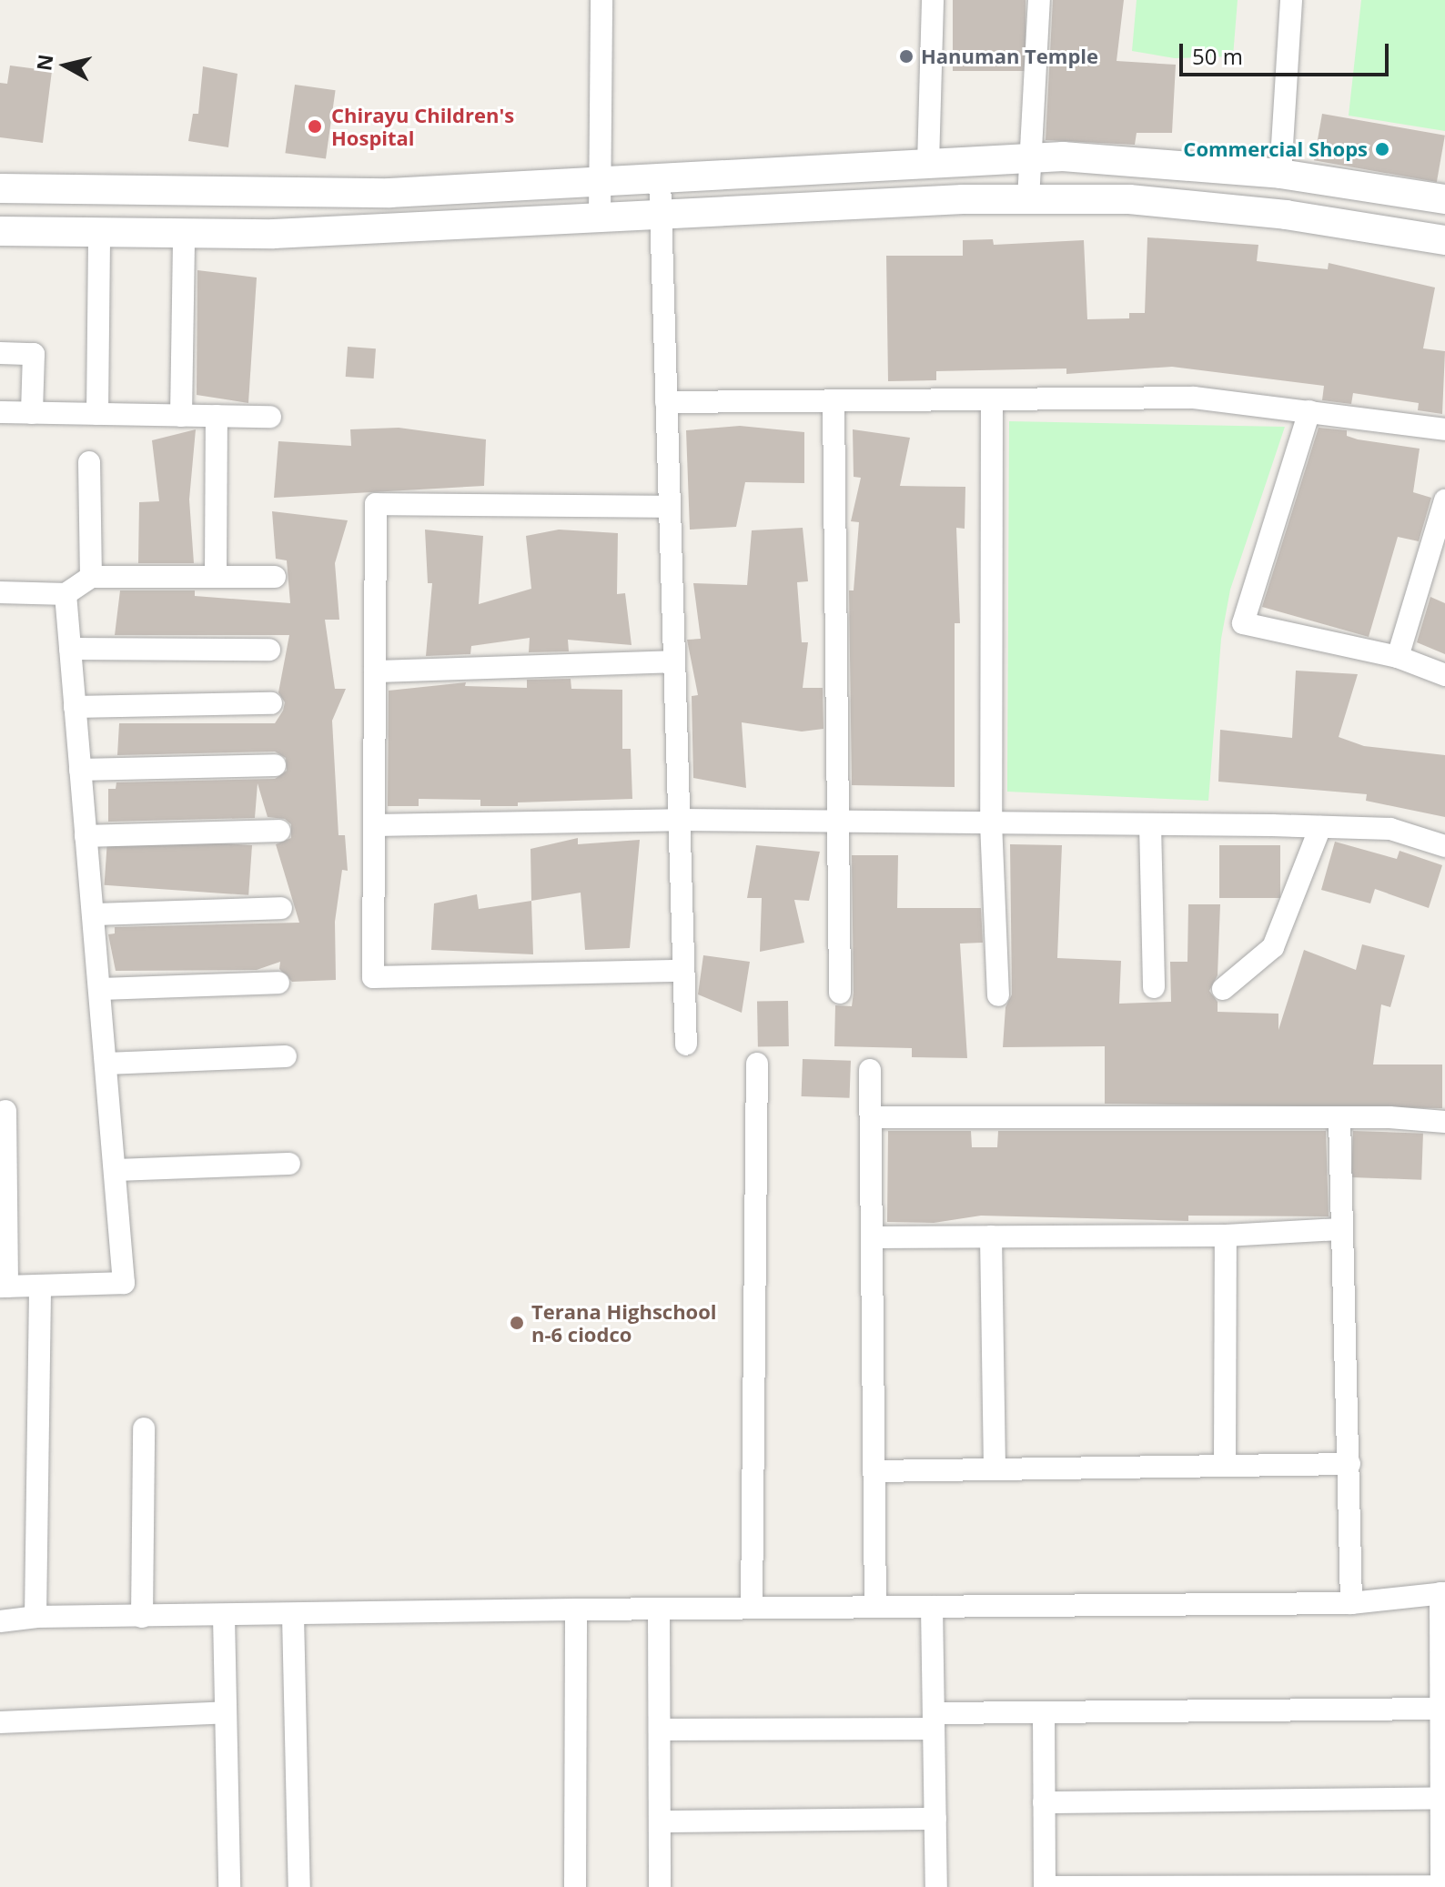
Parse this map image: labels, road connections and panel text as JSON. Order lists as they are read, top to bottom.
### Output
{
  "places": [
    "Hanuman Temple",
    "Chirayu Children's Hospital",
    "Commercial Shops",
    "Terana Highschool n-6 ciodco"
  ],
  "scale_bar": "50 m",
  "north": "left"
}
